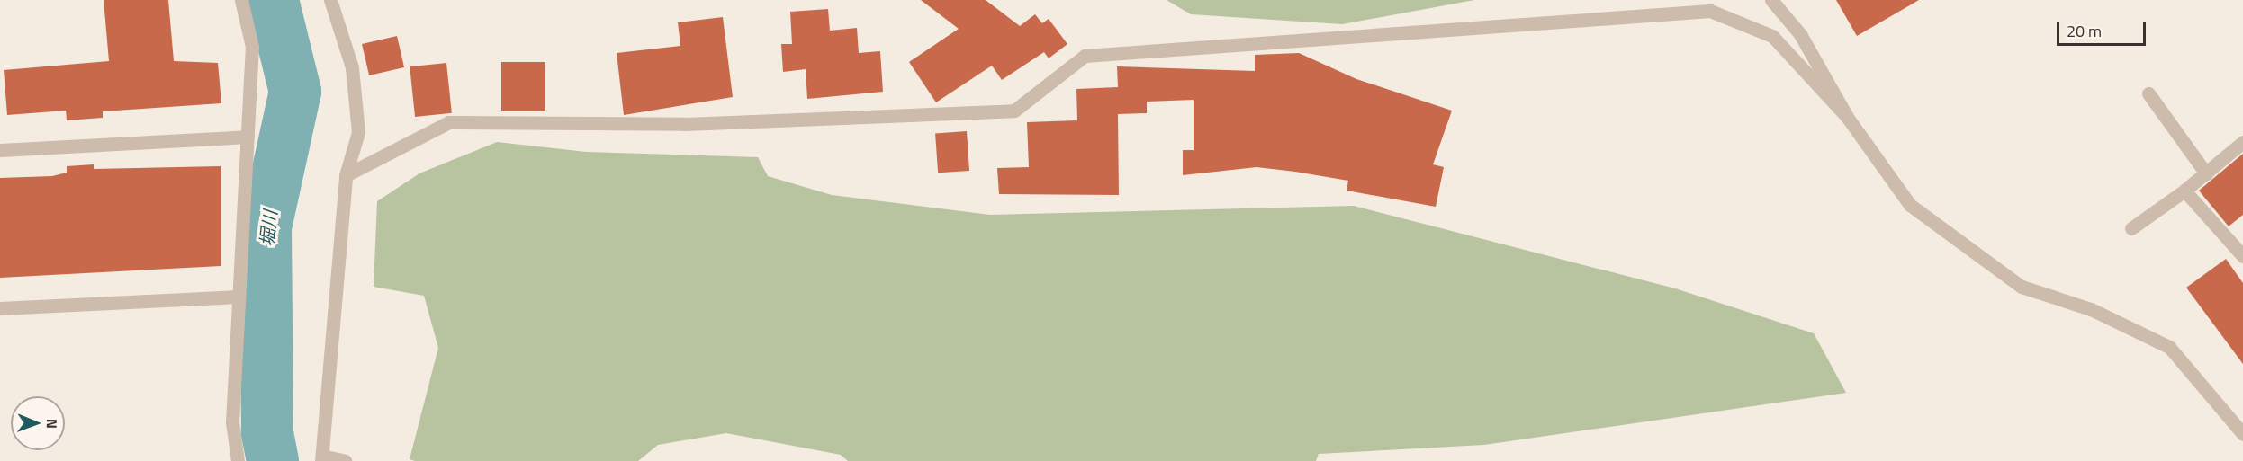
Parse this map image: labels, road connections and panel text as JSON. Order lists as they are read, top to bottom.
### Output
{
  "water": ["堀川"],
  "scale_bar": "20 m",
  "north": "right"
}
